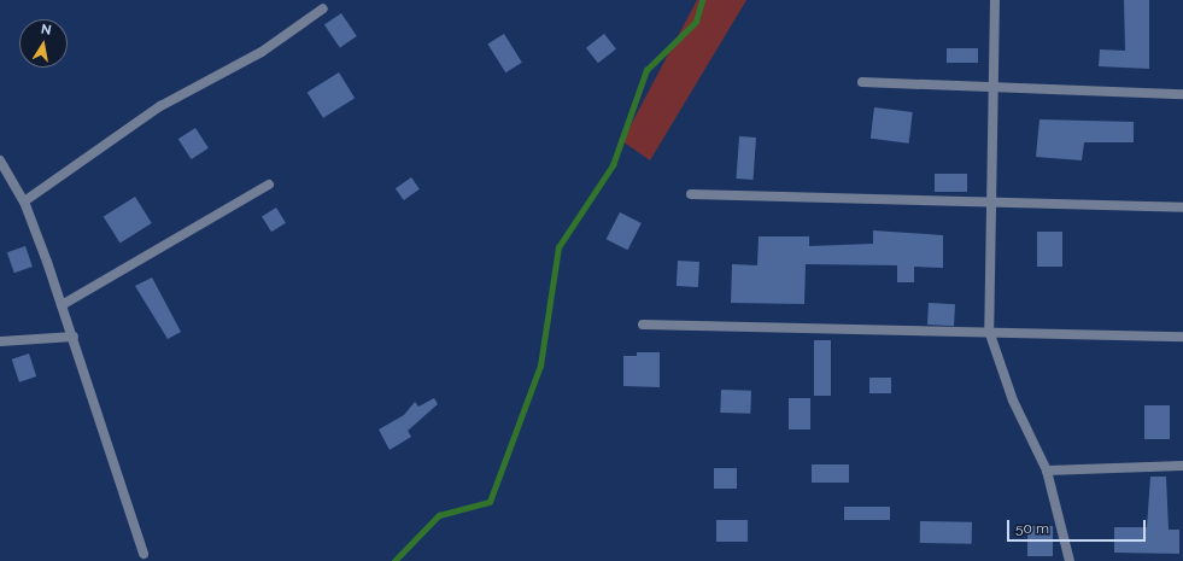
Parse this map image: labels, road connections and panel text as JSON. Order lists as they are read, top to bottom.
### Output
{
  "scale_bar": "50 m",
  "north": "top"
}
